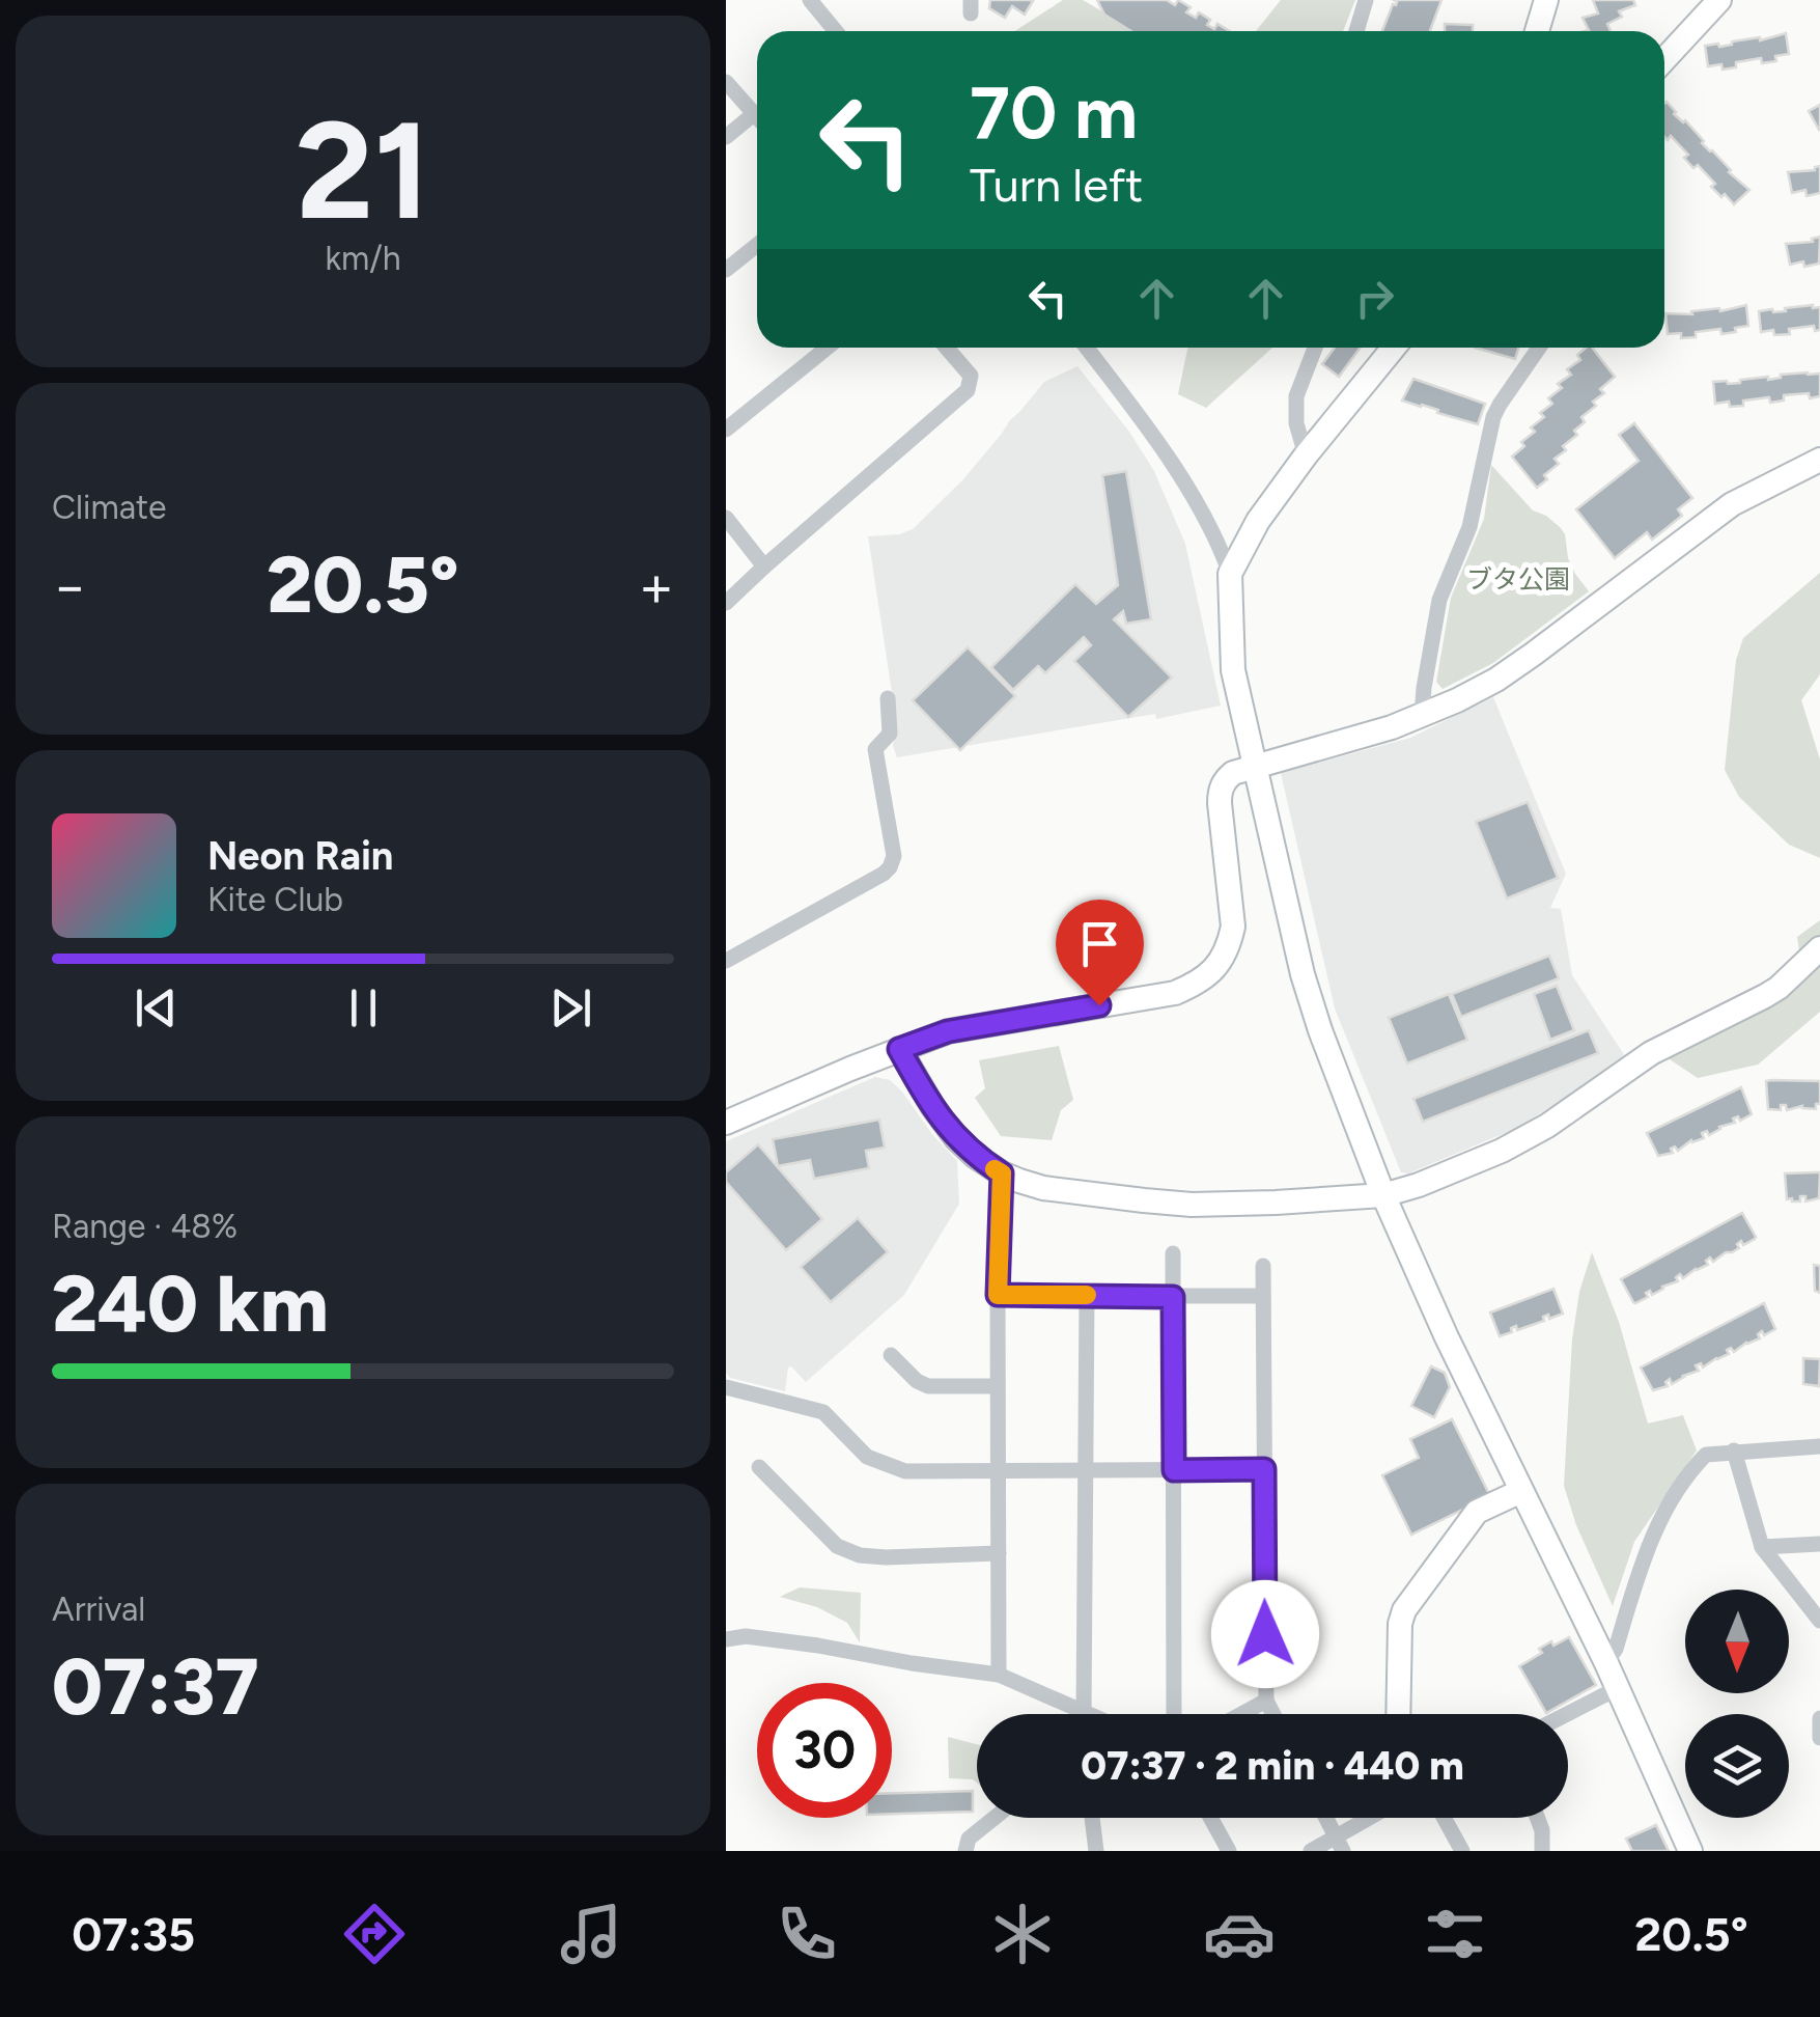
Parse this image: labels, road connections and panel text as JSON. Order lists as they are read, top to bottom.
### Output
{
  "parks": ["ブタ公園"],
  "north": "bottom",
  "page": {
    "tile": [
      ["21", "km/h"],
      "Climate",
      ["Range · 48%", "240 km"],
      ["Arrival", "07:37"]
    ],
    "turn": ["70 m", "Turn left"],
    "heat": ["−", "20.5°", "+"],
    "song": ["Neon Rain", "Kite Club"],
    "limit": "30",
    "trip": "07:37 · 2 min · 440 m",
    "tabs": ["07:35", "20.5°"]
  }
}
